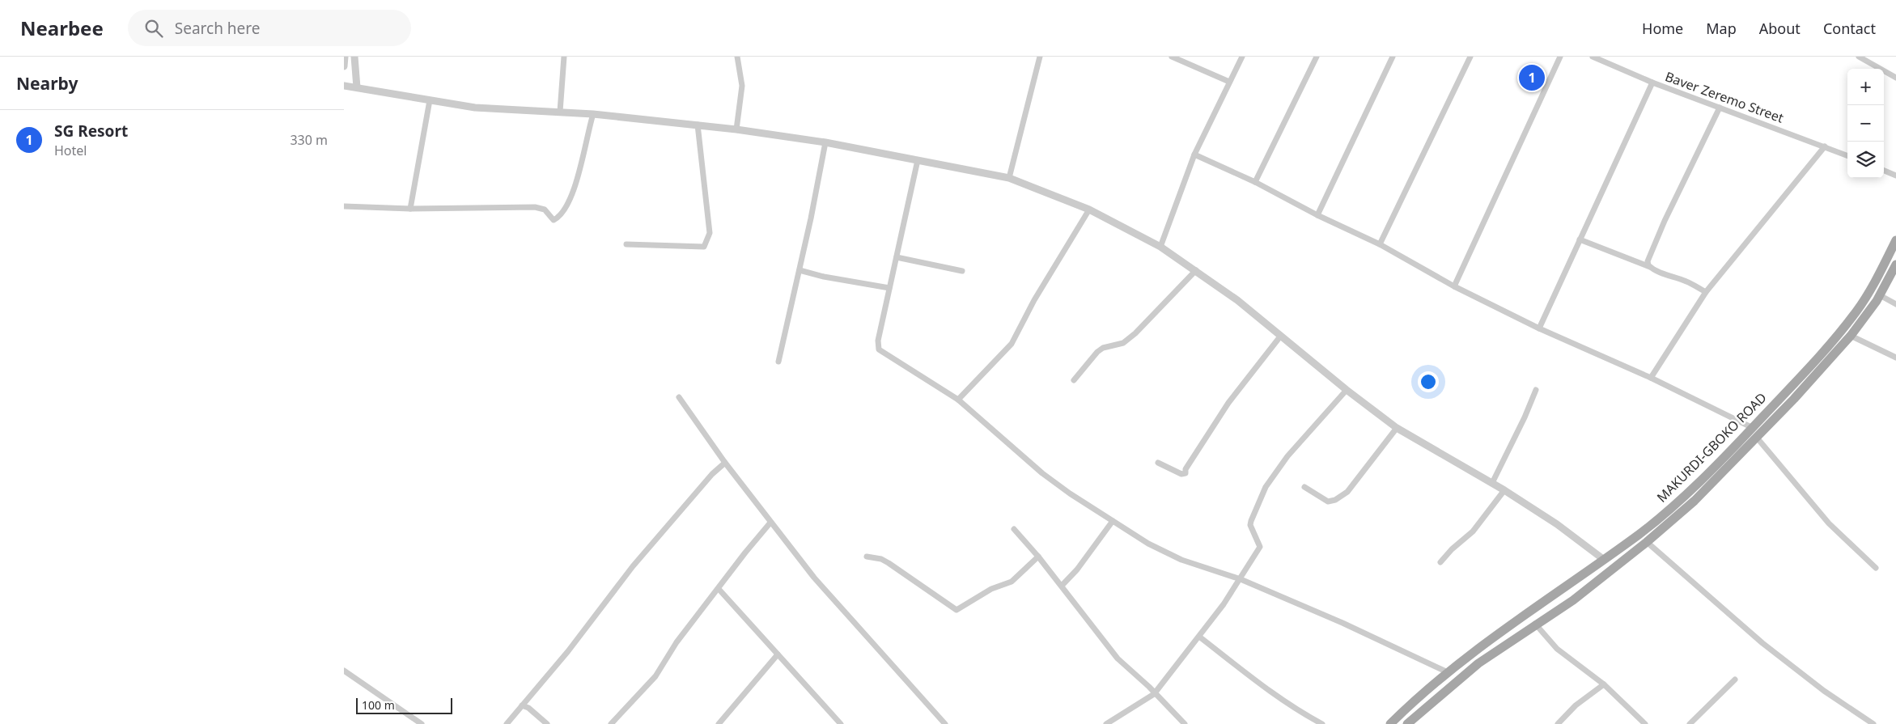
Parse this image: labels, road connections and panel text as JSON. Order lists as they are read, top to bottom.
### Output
{
  "streets": {
    "main road": ["MAKURDI-GBOKO ROAD"],
    "street": ["Baver Zeremo Street"]
  },
  "scale_bar": "100 m",
  "page": {
    "header": "Nearbee",
    "search": "Search here",
    "nav": [
      "Home",
      "Map",
      "About",
      "Contact"
    ],
    "heading": "Nearby",
    "pins": "1",
    "map_buttons": ["+", "−"],
    "list": [
      {
        "mark": "1",
        "name": "SG Resort",
        "note": "Hotel",
        "value": "330 m"
      }
    ],
    "scale": "100 m"
  }
}
